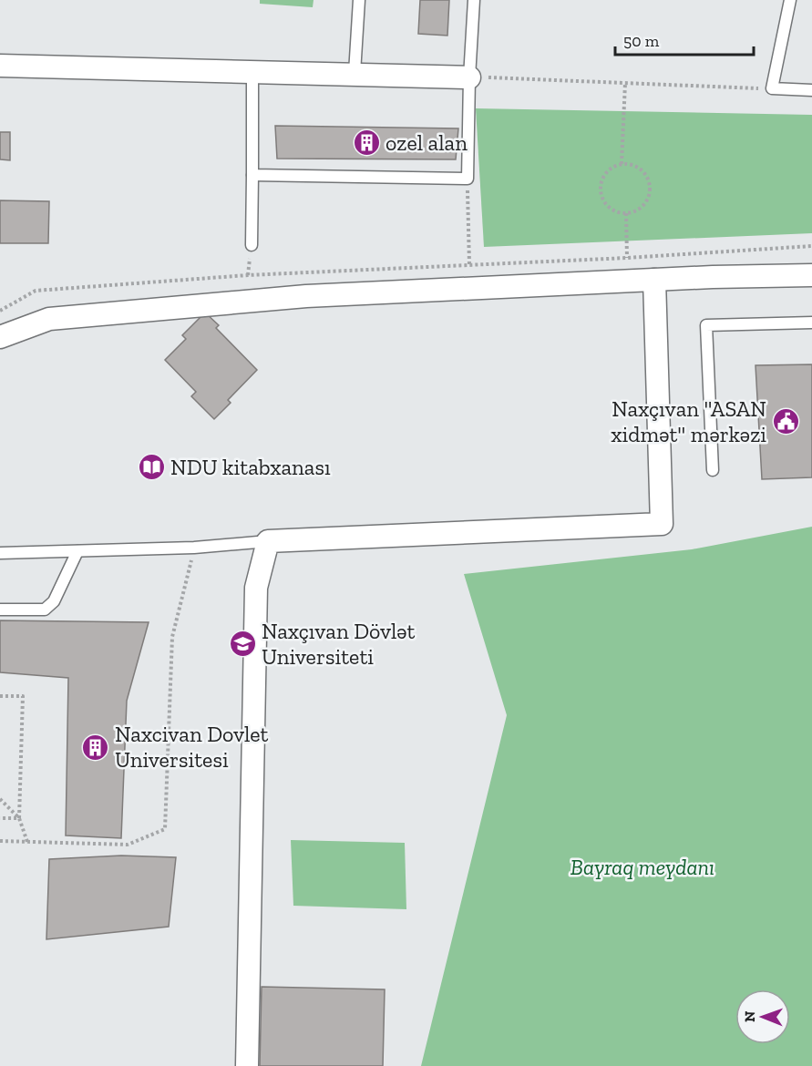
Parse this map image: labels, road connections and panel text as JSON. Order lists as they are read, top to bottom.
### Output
{
  "parks": ["Bayraq meydanı"],
  "places": {
    "building": ["ozel alan", "Naxcivan Dovlet Universitesi"],
    "public building": ["Naxçıvan \"ASAN xidmət\" mərkəzi"],
    "library": ["NDU kitabxanası"],
    "school or university": ["Naxçıvan Dövlət Universiteti"]
  },
  "scale_bar": "50 m",
  "north": "left"
}
